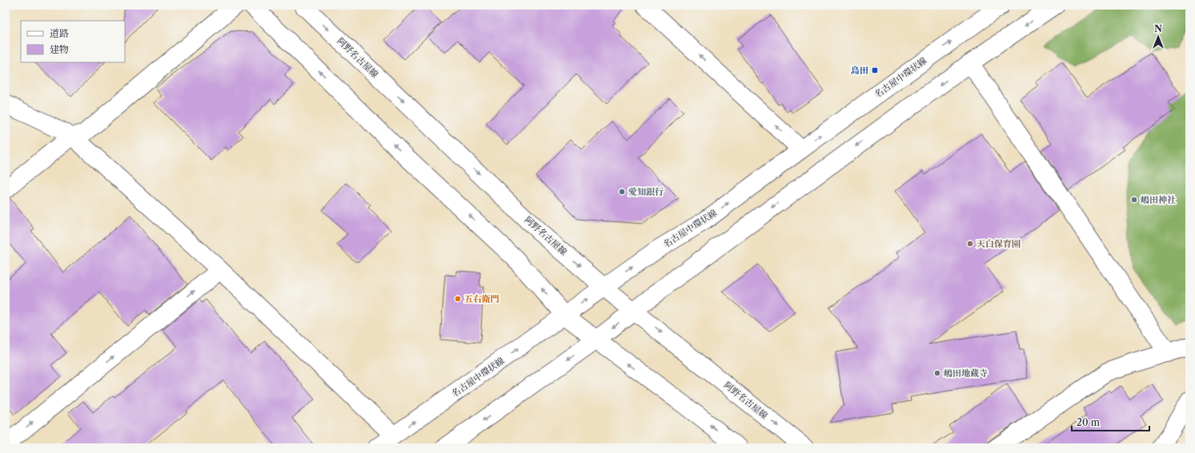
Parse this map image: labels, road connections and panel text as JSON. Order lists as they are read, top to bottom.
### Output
{
  "streets": {
    "main road": ["阿野名古屋線", "名古屋中環状線"]
  },
  "crossings": [
    ["阿野名古屋線", "名古屋中環状線"]
  ],
  "places": {
    "transit": ["島田"],
    "other": [
      "愛知銀行",
      "嶋田神社",
      "天白保育園",
      "五右衛門",
      "嶋田地蔵寺"
    ]
  },
  "legend": ["道路", "建物"],
  "scale_bar": "20 m",
  "north": "top"
}
